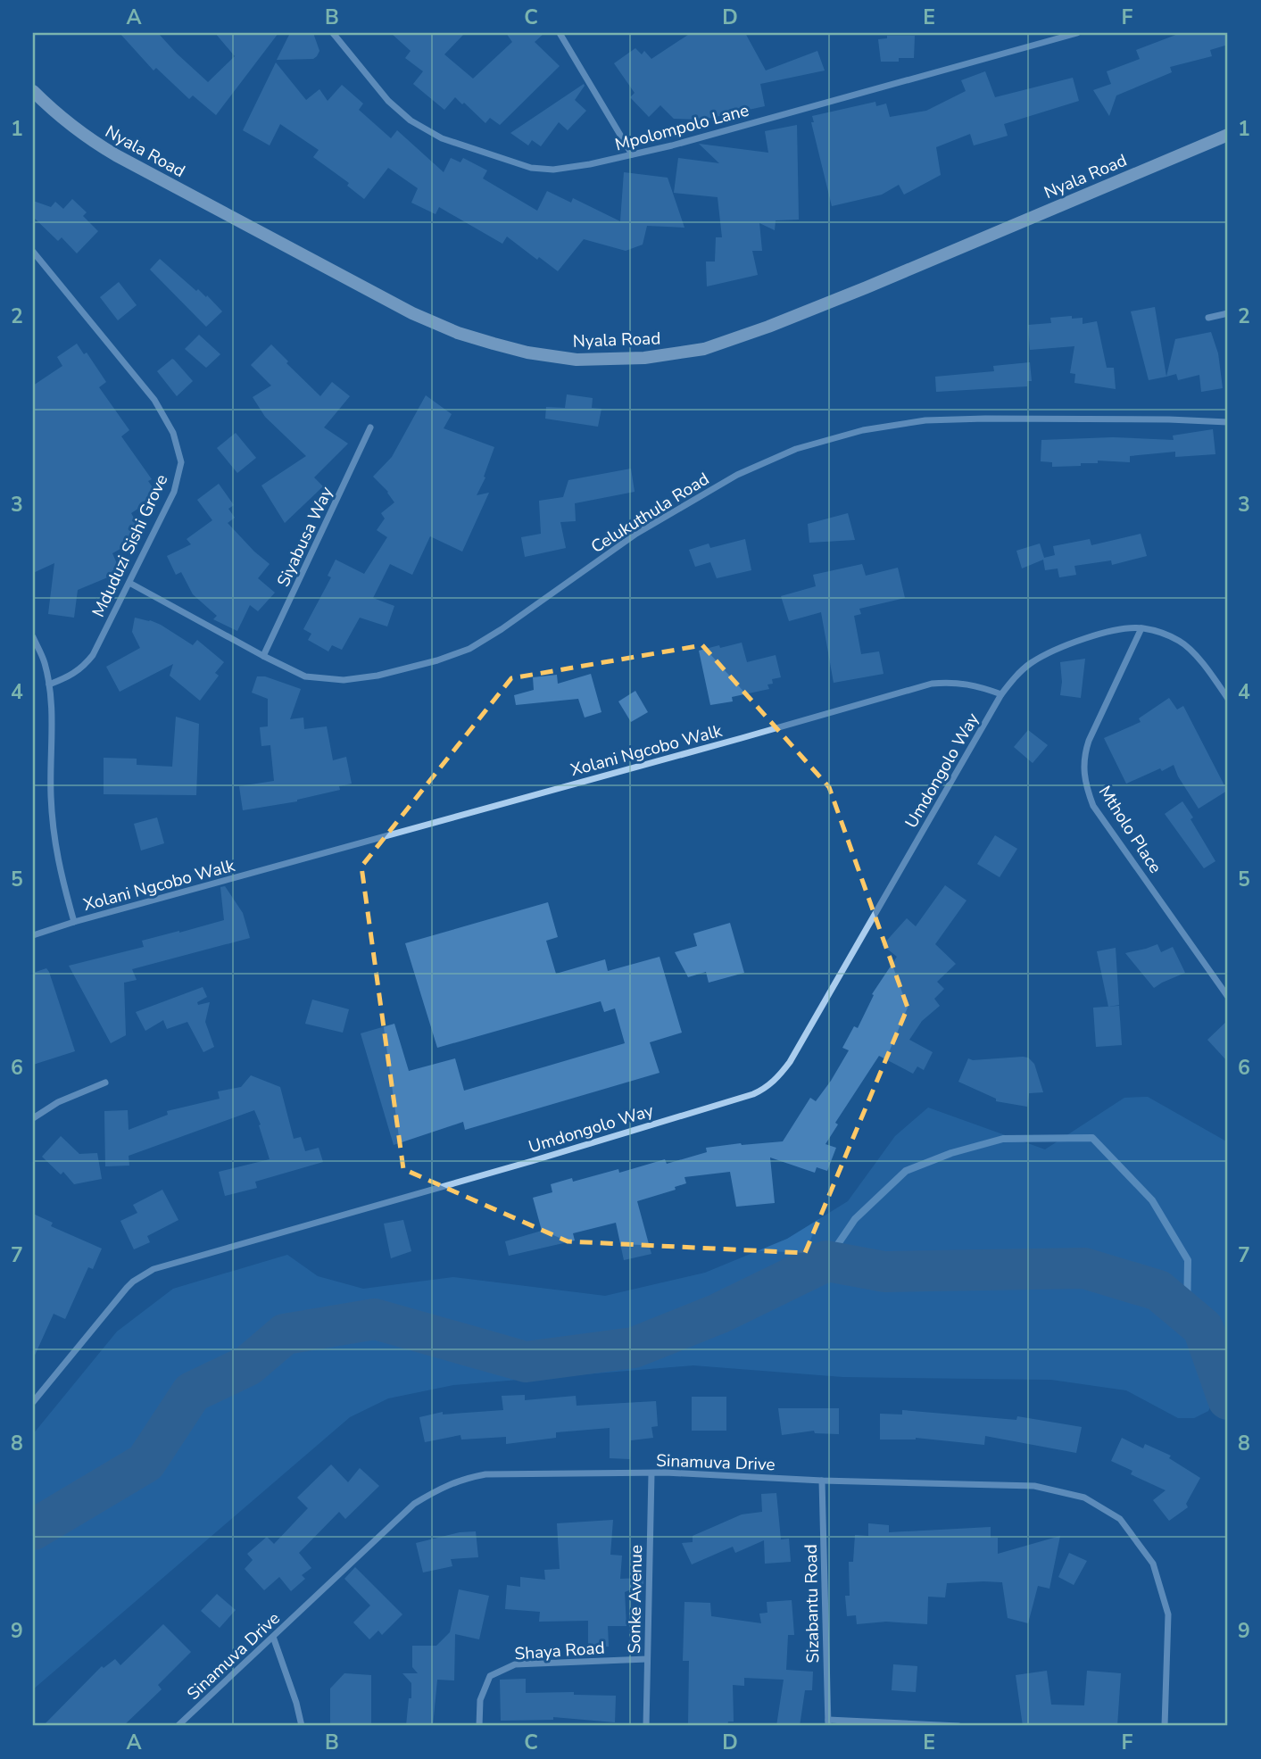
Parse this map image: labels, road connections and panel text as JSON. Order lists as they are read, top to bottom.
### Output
{
  "streets": {
    "street": [
      "Mpolompolo Lane",
      "Nyala Road",
      "Celukuthula Road",
      "Siyabusa Way",
      "Mduduzi Sishi Grove",
      "Xolani Ngcobo Walk",
      "Umdongolo Way",
      "Mtholo Place",
      "Sinamuva Drive",
      "Sonke Avenue",
      "Sizabantu Road",
      "Shaya Road"
    ]
  },
  "crossings": [
    ["Celukuthula Road", "Siyabusa Way"],
    ["Celukuthula Road", "Mduduzi Sishi Grove"],
    ["Xolani Ngcobo Walk", "Umdongolo Way"],
    ["Sinamuva Drive", "Sonke Avenue"],
    ["Sinamuva Drive", "Sizabantu Road"],
    ["Sonke Avenue", "Shaya Road"]
  ],
  "grid": {
    "columns": [
      "A",
      "B",
      "C",
      "D",
      "E",
      "F"
    ],
    "rows": [
      "1",
      "2",
      "3",
      "4",
      "5",
      "6",
      "7",
      "8",
      "9"
    ]
  }
}
